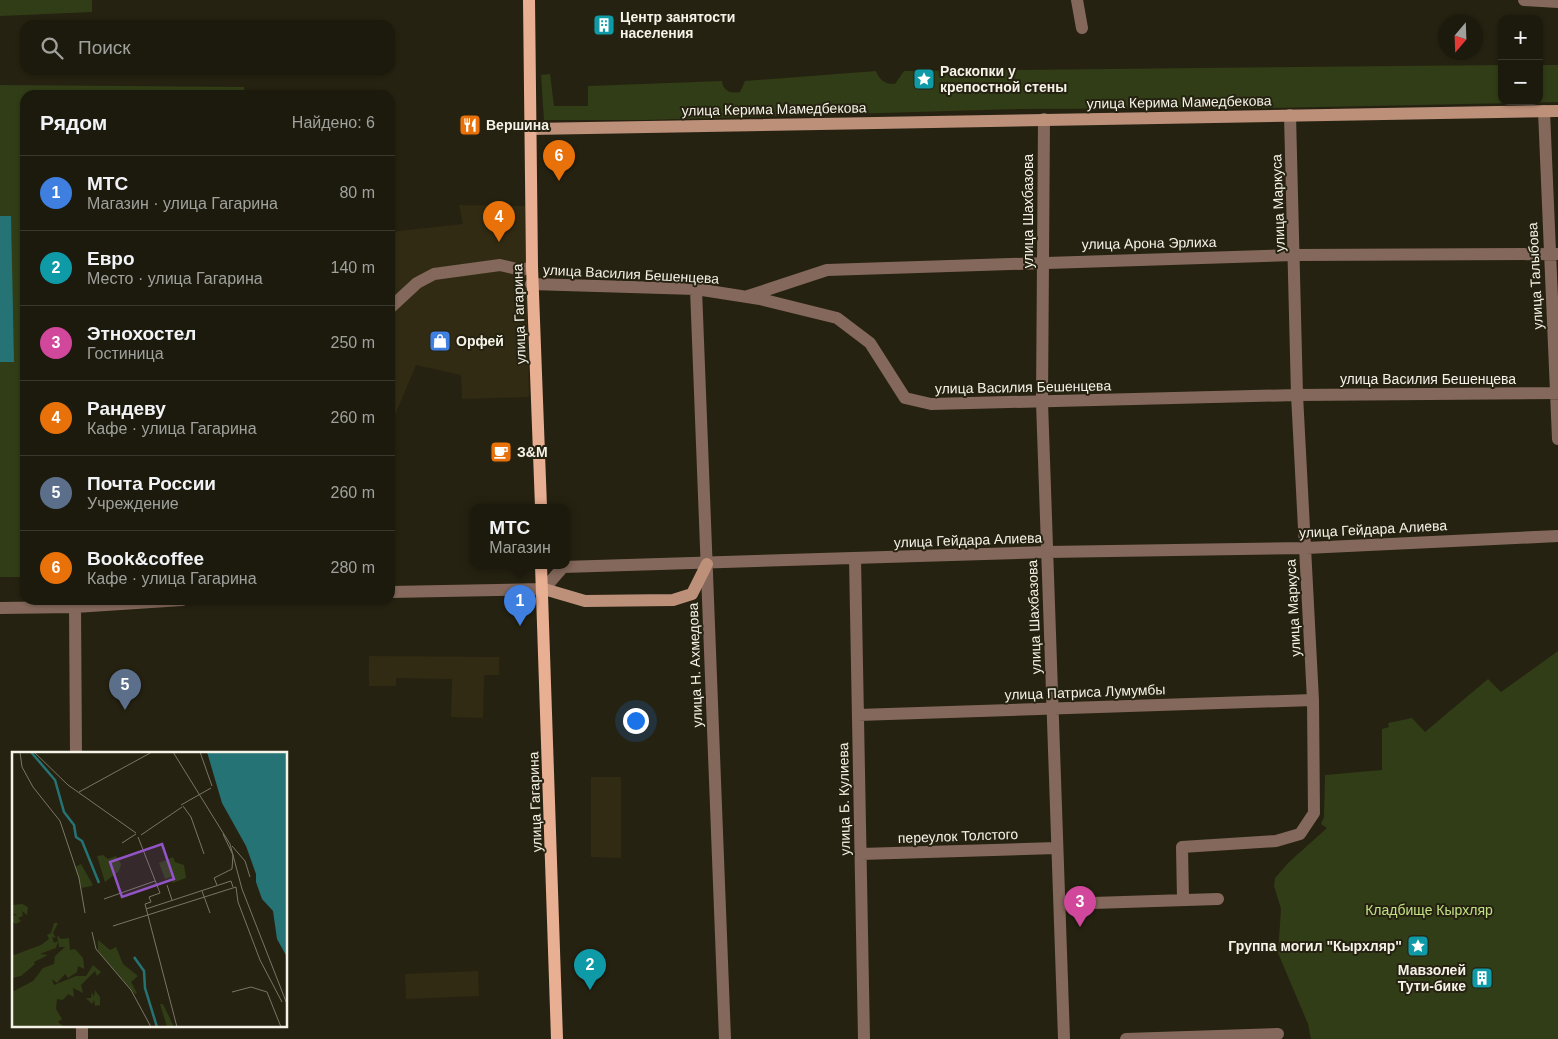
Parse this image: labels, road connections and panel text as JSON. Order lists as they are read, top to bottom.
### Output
{
  "streets": {
    "main road": ["улица Гагарина"],
    "street": [
      "улица Керима Мамедбекова",
      "улица Маркуса",
      "улица Шахбазова",
      "улица Арона Эрлиха",
      "улица Василия Бешенцева",
      "улица Талыбова",
      "улица Гейдара Алиева",
      "улица Н. Ахмедова",
      "улица Патриса Лумумбы",
      "улица Б. Кулиева",
      "переулок Толстого"
    ]
  },
  "crossings": [
    ["улица Керима Мамедбекова", "улица Маркуса"],
    ["улица Керима Мамедбекова", "улица Шахбазова"],
    ["улица Керима Мамедбекова", "улица Талыбова"],
    ["улица Керима Мамедбекова", "улица Гагарина"],
    ["улица Маркуса", "улица Арона Эрлиха"],
    ["улица Маркуса", "улица Василия Бешенцева"],
    ["улица Маркуса", "улица Гейдара Алиева"],
    ["улица Маркуса", "улица Патриса Лумумбы"],
    ["улица Шахбазова", "улица Арона Эрлиха"],
    ["улица Шахбазова", "улица Василия Бешенцева"],
    ["улица Шахбазова", "улица Гейдара Алиева"],
    ["улица Шахбазова", "улица Патриса Лумумбы"],
    ["улица Шахбазова", "переулок Толстого"],
    ["улица Арона Эрлиха", "улица Василия Бешенцева"],
    ["улица Арона Эрлиха", "улица Талыбова"],
    ["улица Василия Бешенцева", "улица Талыбова"],
    ["улица Василия Бешенцева", "улица Гагарина"],
    ["улица Василия Бешенцева", "улица Н. Ахмедова"],
    ["улица Гагарина", "улица Гейдара Алиева"],
    ["улица Гейдара Алиева", "улица Н. Ахмедова"],
    ["улица Гейдара Алиева", "улица Б. Кулиева"],
    ["улица Патриса Лумумбы", "улица Б. Кулиева"],
    ["улица Б. Кулиева", "переулок Толстого"]
  ],
  "parks": ["Кладбище Кырхляр"],
  "places": {
    "building": ["Центр занятости населения", "Мавзолей Тути-бике"],
    "place": ["Раскопки у крепостной стены", "Группа могил \"Кырхляр\""],
    "restaurant": ["Вершина"],
    "shop": ["Орфей"],
    "cafe": ["З&М"]
  },
  "north": "bottom",
  "page": {
    "map_buttons": ["+", "−"],
    "search": "Поиск",
    "heading": ["Рядом", "Найдено: 6"],
    "pins": [
      "6",
      "4",
      "1",
      "5",
      "3",
      "2"
    ],
    "list": [
      {
        "mark": "1",
        "name": "МТС",
        "note": "Магазин · улица Гагарина",
        "value": "80 m"
      },
      {
        "mark": "2",
        "name": "Евро",
        "note": "Место · улица Гагарина",
        "value": "140 m"
      },
      {
        "mark": "3",
        "name": "Этнохостел",
        "note": "Гостиница",
        "value": "250 m"
      },
      {
        "mark": "4",
        "name": "Рандеву",
        "note": "Кафе · улица Гагарина",
        "value": "260 m"
      },
      {
        "mark": "5",
        "name": "Почта России",
        "note": "Учреждение",
        "value": "260 m"
      },
      {
        "mark": "6",
        "name": "Book&coffee",
        "note": "Кафе · улица Гагарина",
        "value": "280 m"
      }
    ],
    "popup": ["МТС", "Магазин"]
  }
}
